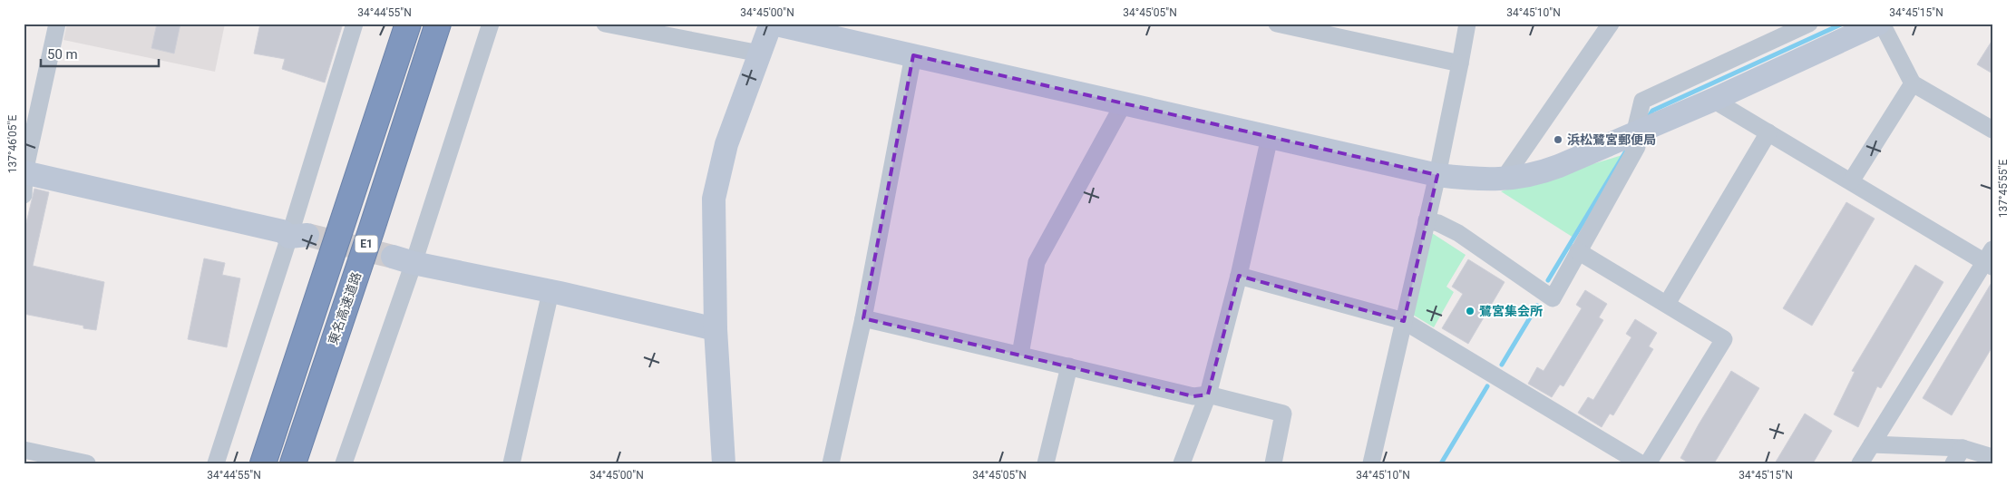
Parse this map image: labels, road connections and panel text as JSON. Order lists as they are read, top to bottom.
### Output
{
  "streets": {
    "highway": ["E1", "東名高速道路"]
  },
  "places": ["浜松鷺宮郵便局", "鷺宮集会所"],
  "scale_bar": "50 m",
  "coordinates": [
    "34°44'55\"N",
    "34°45'00\"N",
    "34°45'05\"N",
    "34°45'10\"N",
    "34°45'15\"N",
    "137°46'05\"E",
    "137°45'55\"E"
  ]
}
